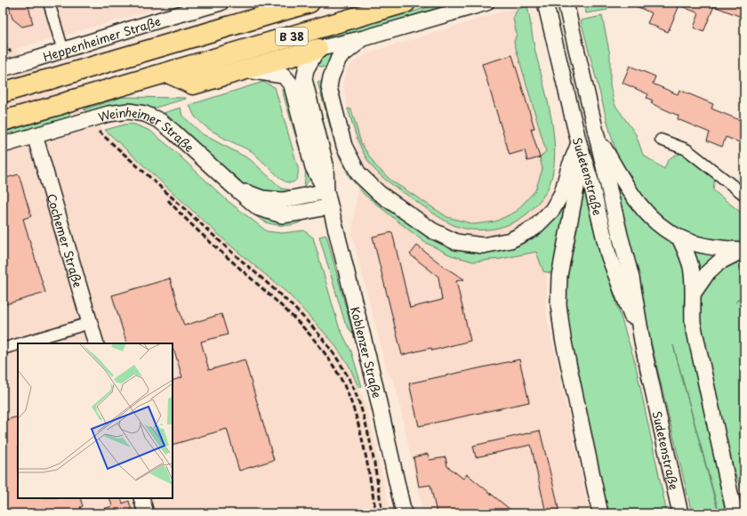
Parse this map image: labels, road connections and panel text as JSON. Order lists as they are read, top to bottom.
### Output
{
  "streets": {
    "highway": ["B 38"],
    "main road": [
      "Heppenheimer Straße",
      "Weinheimer Straße",
      "Sudetenstraße",
      "Cochemer Straße",
      "Koblenzer Straße"
    ]
  },
  "crossings": [
    ["Weinheimer Straße", "Cochemer Straße"],
    ["Weinheimer Straße", "Koblenzer Straße"]
  ]
}
